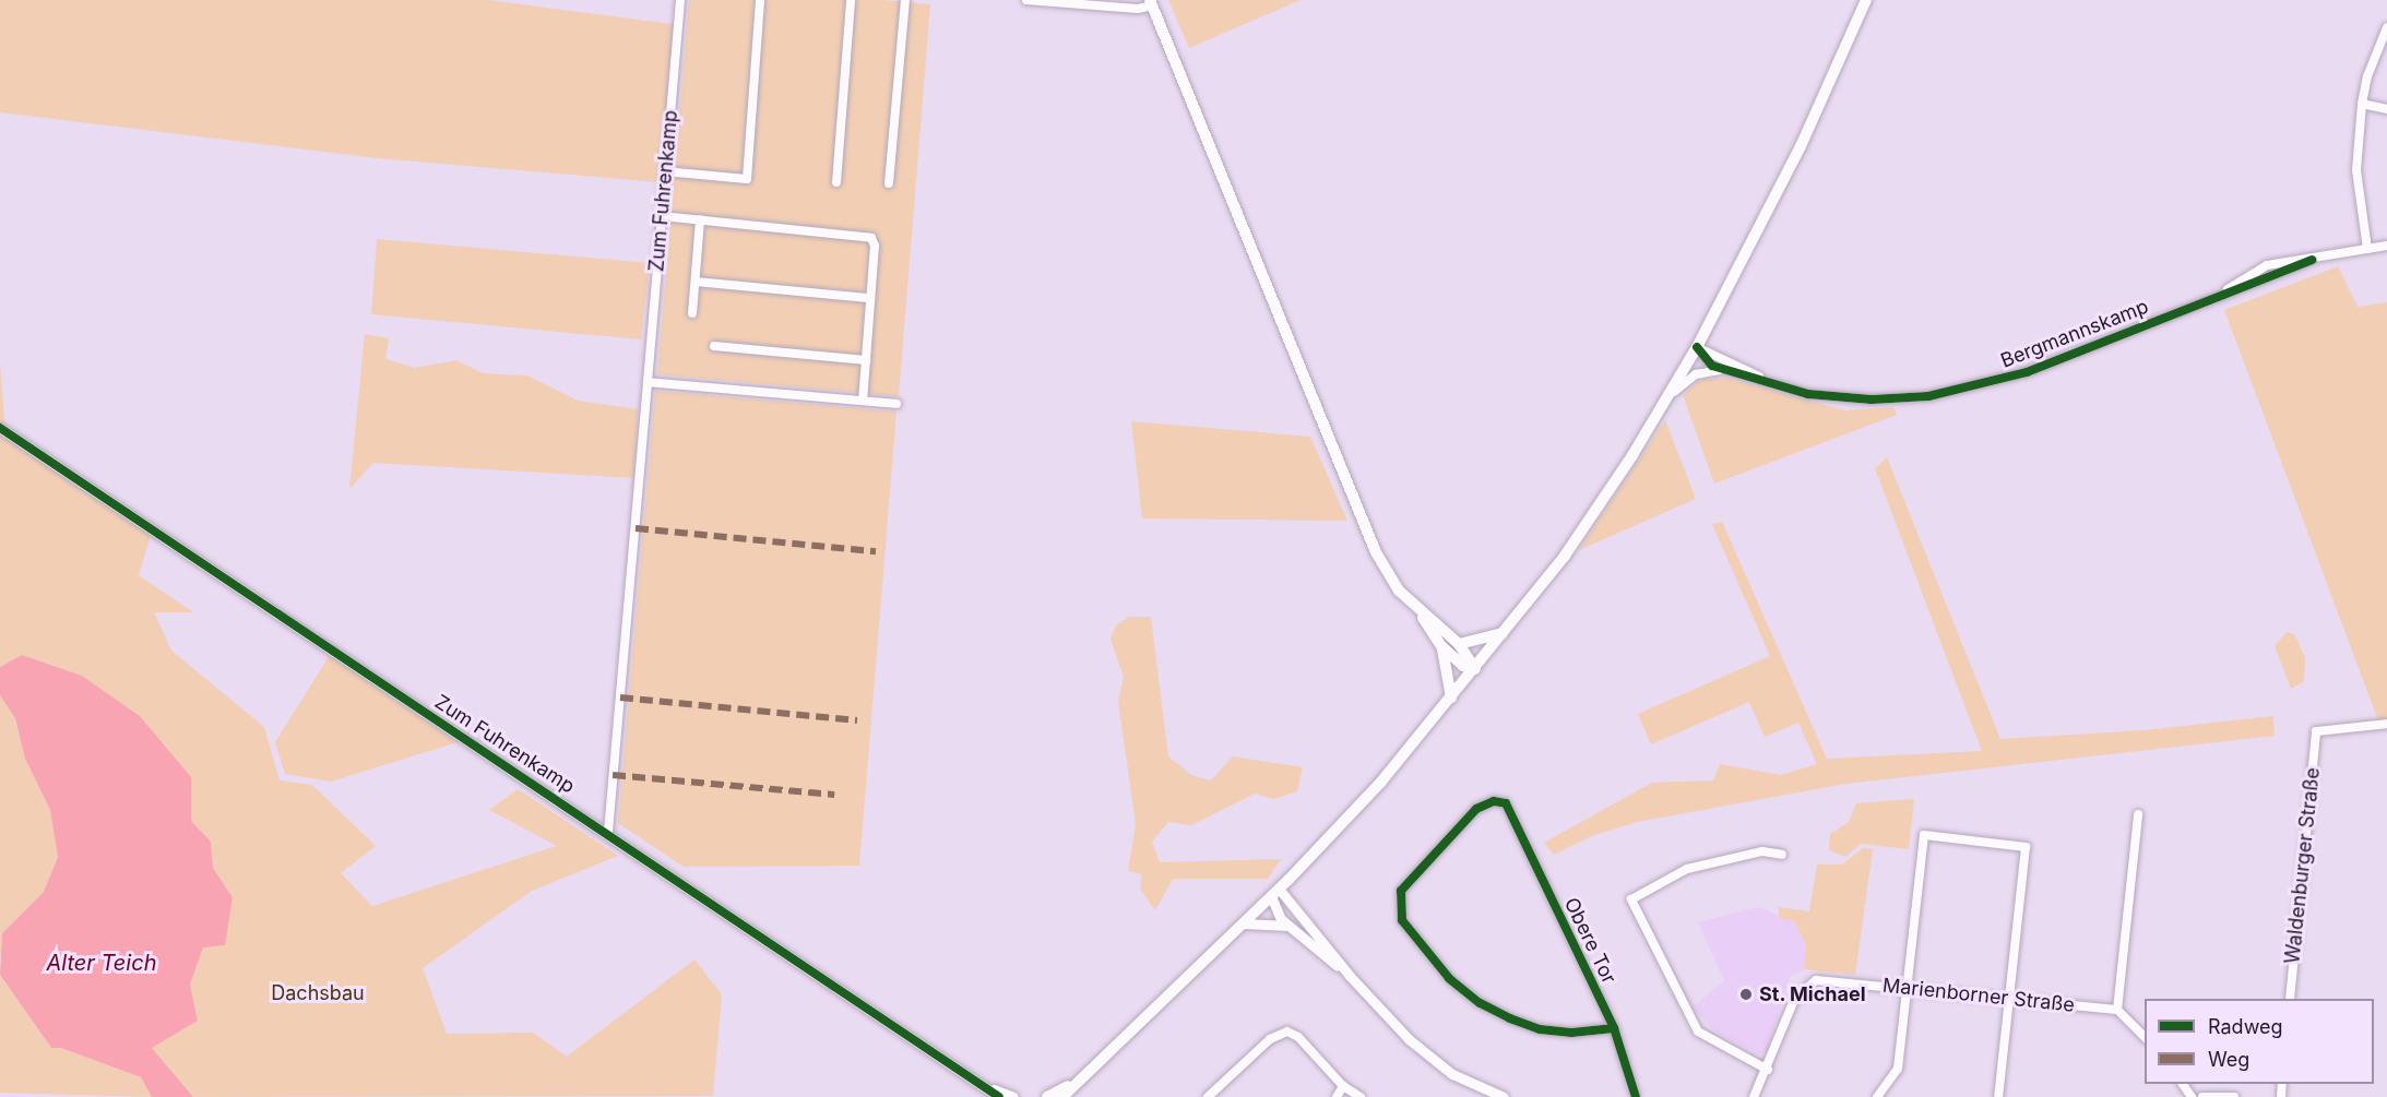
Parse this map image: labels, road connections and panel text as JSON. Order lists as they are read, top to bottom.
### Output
{
  "streets": {
    "street": [
      "Zum Fuhrenkamp",
      "Bergmannskamp",
      "Waldenburger Straße",
      "Obere Tor",
      "Marienborner Straße"
    ]
  },
  "water": ["Alter Teich"],
  "parks": ["Dachsbau"],
  "places": ["St. Michael"],
  "legend": ["Radweg", "Weg"]
}
